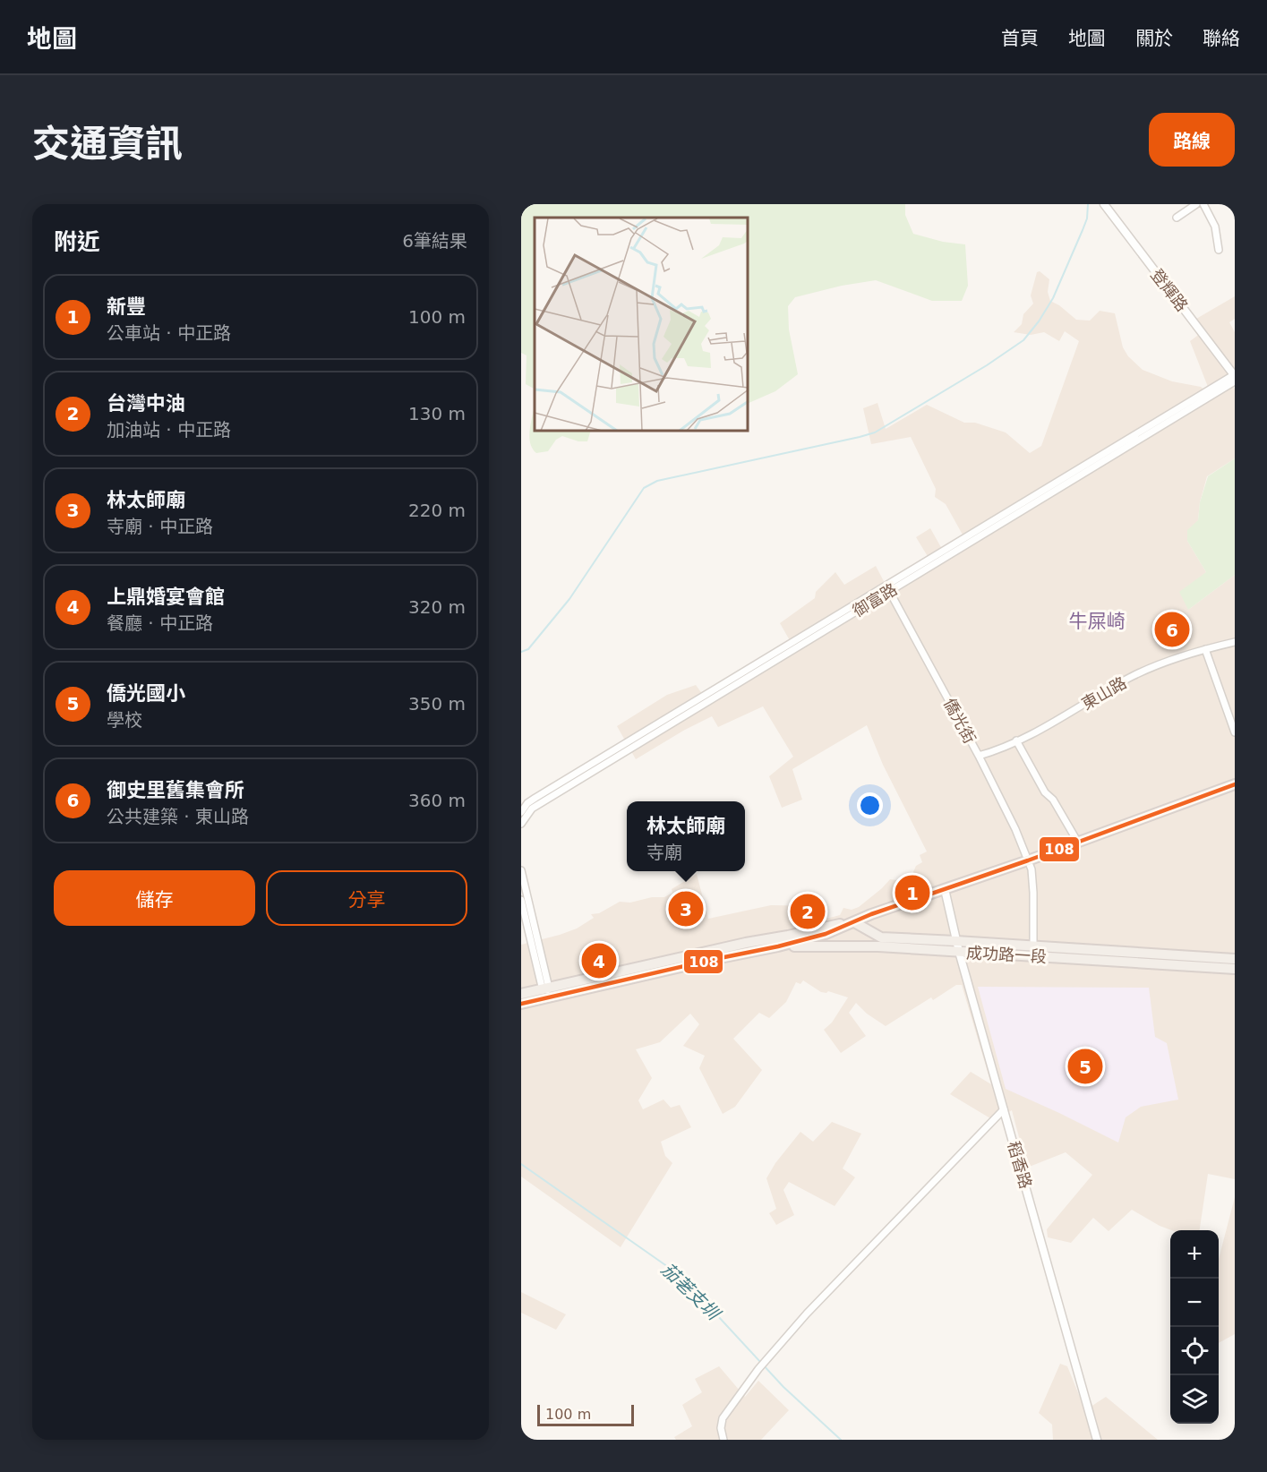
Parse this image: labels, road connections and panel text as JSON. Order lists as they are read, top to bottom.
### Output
{
  "streets": {
    "main road": ["成功路一段"],
    "street": [
      "登輝路",
      "御富路",
      "東山路",
      "僑光街",
      "稻香路"
    ]
  },
  "crossings": [
    ["登輝路", "御富路"],
    ["御富路", "僑光街"],
    ["東山路", "僑光街"],
    ["僑光街", "成功路一段"],
    ["成功路一段", "稻香路"]
  ],
  "districts": ["牛屎崎"],
  "water": ["茄荖支圳"],
  "lines": ["transit line 108"],
  "scale_bar": "100 m",
  "page": {
    "header": "地圖",
    "nav": [
      "首頁",
      "地圖",
      "關於",
      "聯絡"
    ],
    "title": "交通資訊",
    "buttons": [
      "路線",
      ["儲存", "分享"]
    ],
    "heading": ["附近", "6筆結果"],
    "list": [
      {
        "mark": "1",
        "name": "新豐",
        "note": "公車站 · 中正路",
        "value": "100 m"
      },
      {
        "mark": "2",
        "name": "台灣中油",
        "note": "加油站 · 中正路",
        "value": "130 m"
      },
      {
        "mark": "3",
        "name": "林太師廟",
        "note": "寺廟 · 中正路",
        "value": "220 m"
      },
      {
        "mark": "4",
        "name": "上鼎婚宴會館",
        "note": "餐廳 · 中正路",
        "value": "320 m"
      },
      {
        "mark": "5",
        "name": "僑光國小",
        "note": "學校",
        "value": "350 m"
      },
      {
        "mark": "6",
        "name": "御史里舊集會所",
        "note": "公共建築 · 東山路",
        "value": "360 m"
      }
    ],
    "pins": [
      "6",
      "1",
      "3",
      "2",
      "4",
      "5"
    ],
    "popup": ["林太師廟", "寺廟"],
    "map_buttons": ["+", "−"],
    "scale": "100 m"
  }
}
